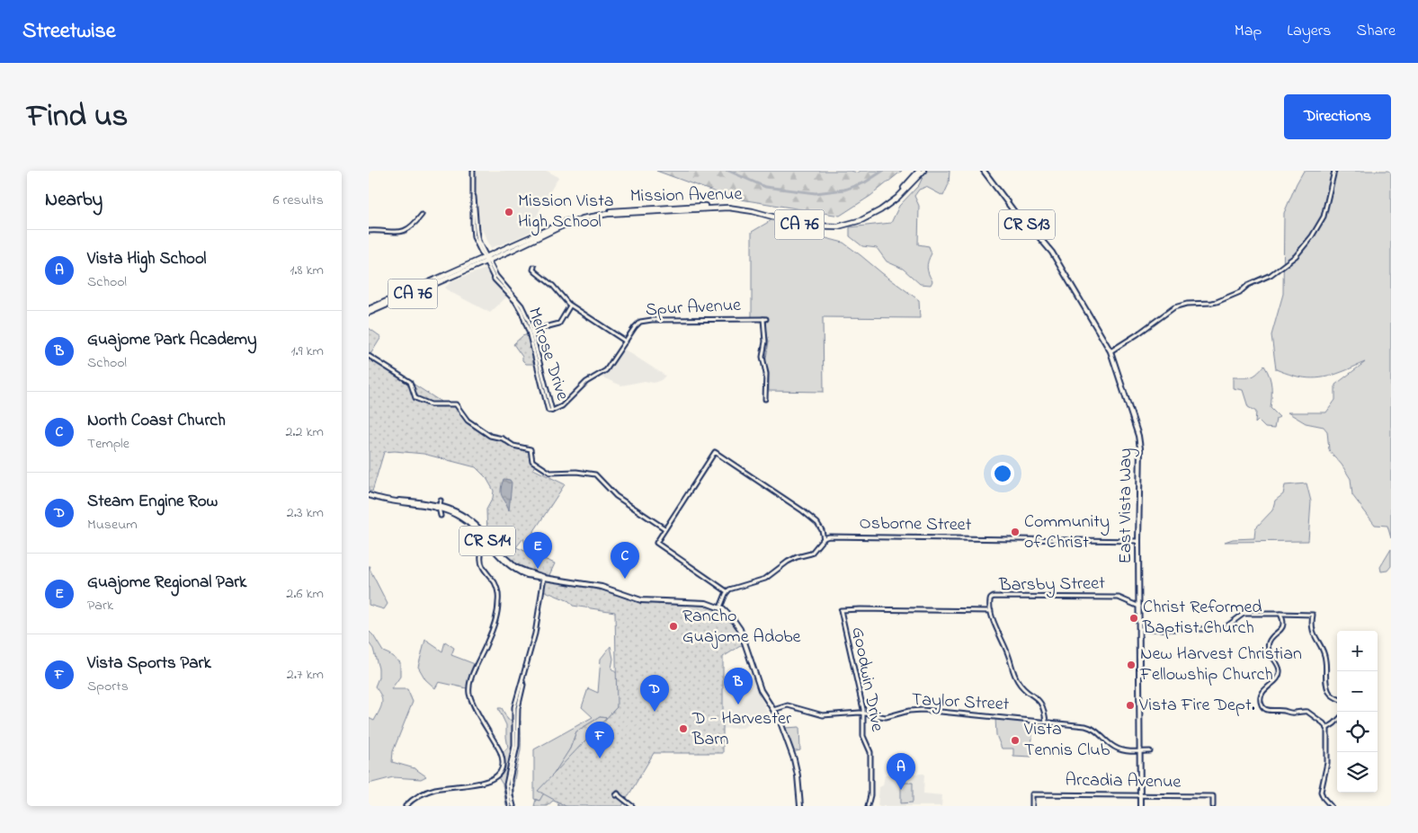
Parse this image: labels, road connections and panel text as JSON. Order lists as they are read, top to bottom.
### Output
{
  "streets": {
    "highway": ["Mission Avenue", "CA 76"],
    "main road": ["CR S13", "East Vista Way", "CR S14"],
    "street": [
      "Spur Avenue",
      "Melrose Drive",
      "Osborne Street",
      "Barsby Street",
      "Goodwin Drive",
      "Taylor Street",
      "Arcadia Avenue"
    ]
  },
  "crossings": [
    ["Mission Avenue", "CA 76"],
    ["CA 76", "Melrose Drive"],
    ["Spur Avenue", "Melrose Drive"],
    ["East Vista Way", "Osborne Street"],
    ["East Vista Way", "Barsby Street"],
    ["East Vista Way", "Taylor Street"],
    ["East Vista Way", "Arcadia Avenue"],
    ["Barsby Street", "Goodwin Drive"],
    ["Goodwin Drive", "Taylor Street"]
  ],
  "places": [
    "Mission Vista High School",
    "Community of Christ",
    "Christ Reformed Baptist Church",
    "Rancho Guajome Adobe",
    "New Harvest Christian Fellowship Church",
    "Vista Fire Dept.",
    "D - Harvester Barn",
    "Vista Tennis Club"
  ],
  "page": {
    "header": "Streetwise",
    "nav": ["Map", "Layers", "Share"],
    "title": "Find us",
    "buttons": "Directions",
    "heading": ["Nearby", "6 results"],
    "list": [
      {
        "mark": "A",
        "name": "Vista High School",
        "note": "School",
        "value": "1.8 km"
      },
      {
        "mark": "B",
        "name": "Guajome Park Academy",
        "note": "School",
        "value": "1.9 km"
      },
      {
        "mark": "C",
        "name": "North Coast Church",
        "note": "Temple",
        "value": "2.2 km"
      },
      {
        "mark": "D",
        "name": "Steam Engine Row",
        "note": "Museum",
        "value": "2.3 km"
      },
      {
        "mark": "E",
        "name": "Guajome Regional Park",
        "note": "Park",
        "value": "2.6 km"
      },
      {
        "mark": "F",
        "name": "Vista Sports Park",
        "note": "Sports",
        "value": "2.7 km"
      }
    ],
    "pins": [
      "E",
      "C",
      "B",
      "D",
      "F",
      "A"
    ],
    "map_buttons": ["+", "−"]
  }
}
